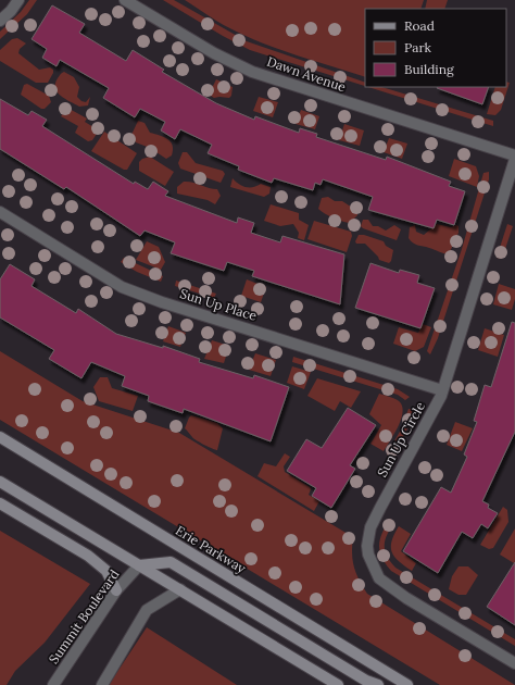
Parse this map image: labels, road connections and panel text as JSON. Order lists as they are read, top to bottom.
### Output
{
  "streets": {
    "main road": ["Erie Parkway"],
    "street": [
      "Dawn Avenue",
      "Sun Up Place",
      "Sun Up Circle",
      "Summit Boulevard"
    ]
  },
  "crossings": [
    ["Sun Up Place", "Sun Up Circle"]
  ],
  "legend": ["Road", "Park", "Building"]
}
